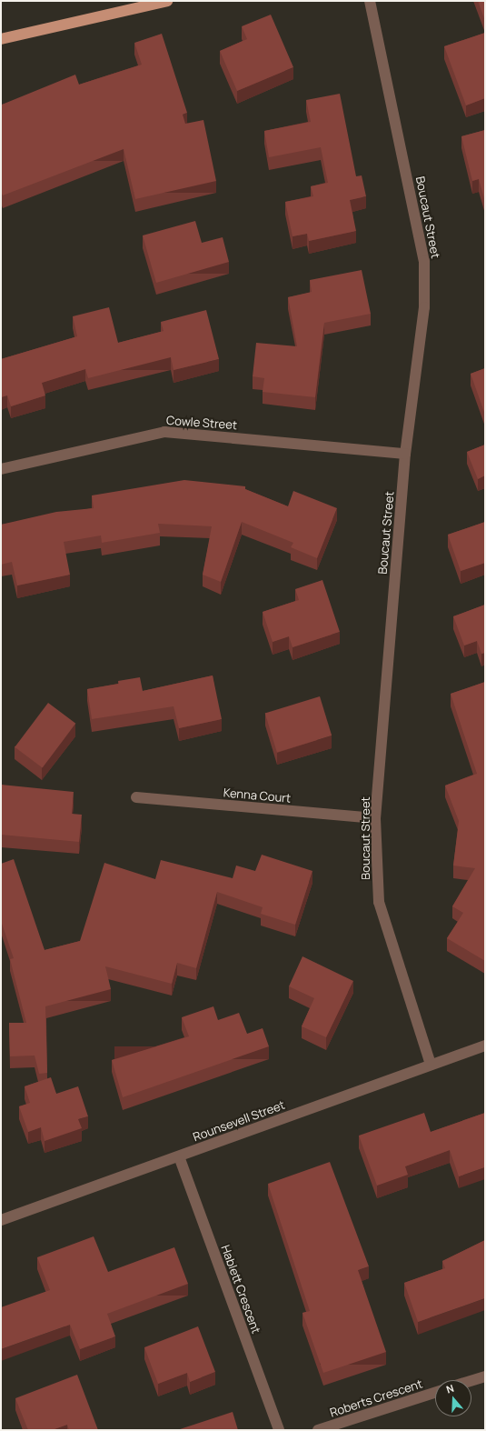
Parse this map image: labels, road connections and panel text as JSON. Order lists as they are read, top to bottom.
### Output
{
  "streets": {
    "street": [
      "Boucaut Street",
      "Cowle Street",
      "Kenna Court",
      "Rounsevell Street",
      "Hablett Crescent",
      "Roberts Crescent"
    ]
  },
  "crossings": [
    ["Boucaut Street", "Cowle Street"],
    ["Boucaut Street", "Kenna Court"],
    ["Boucaut Street", "Rounsevell Street"],
    ["Rounsevell Street", "Hablett Crescent"]
  ],
  "north": "top"
}
